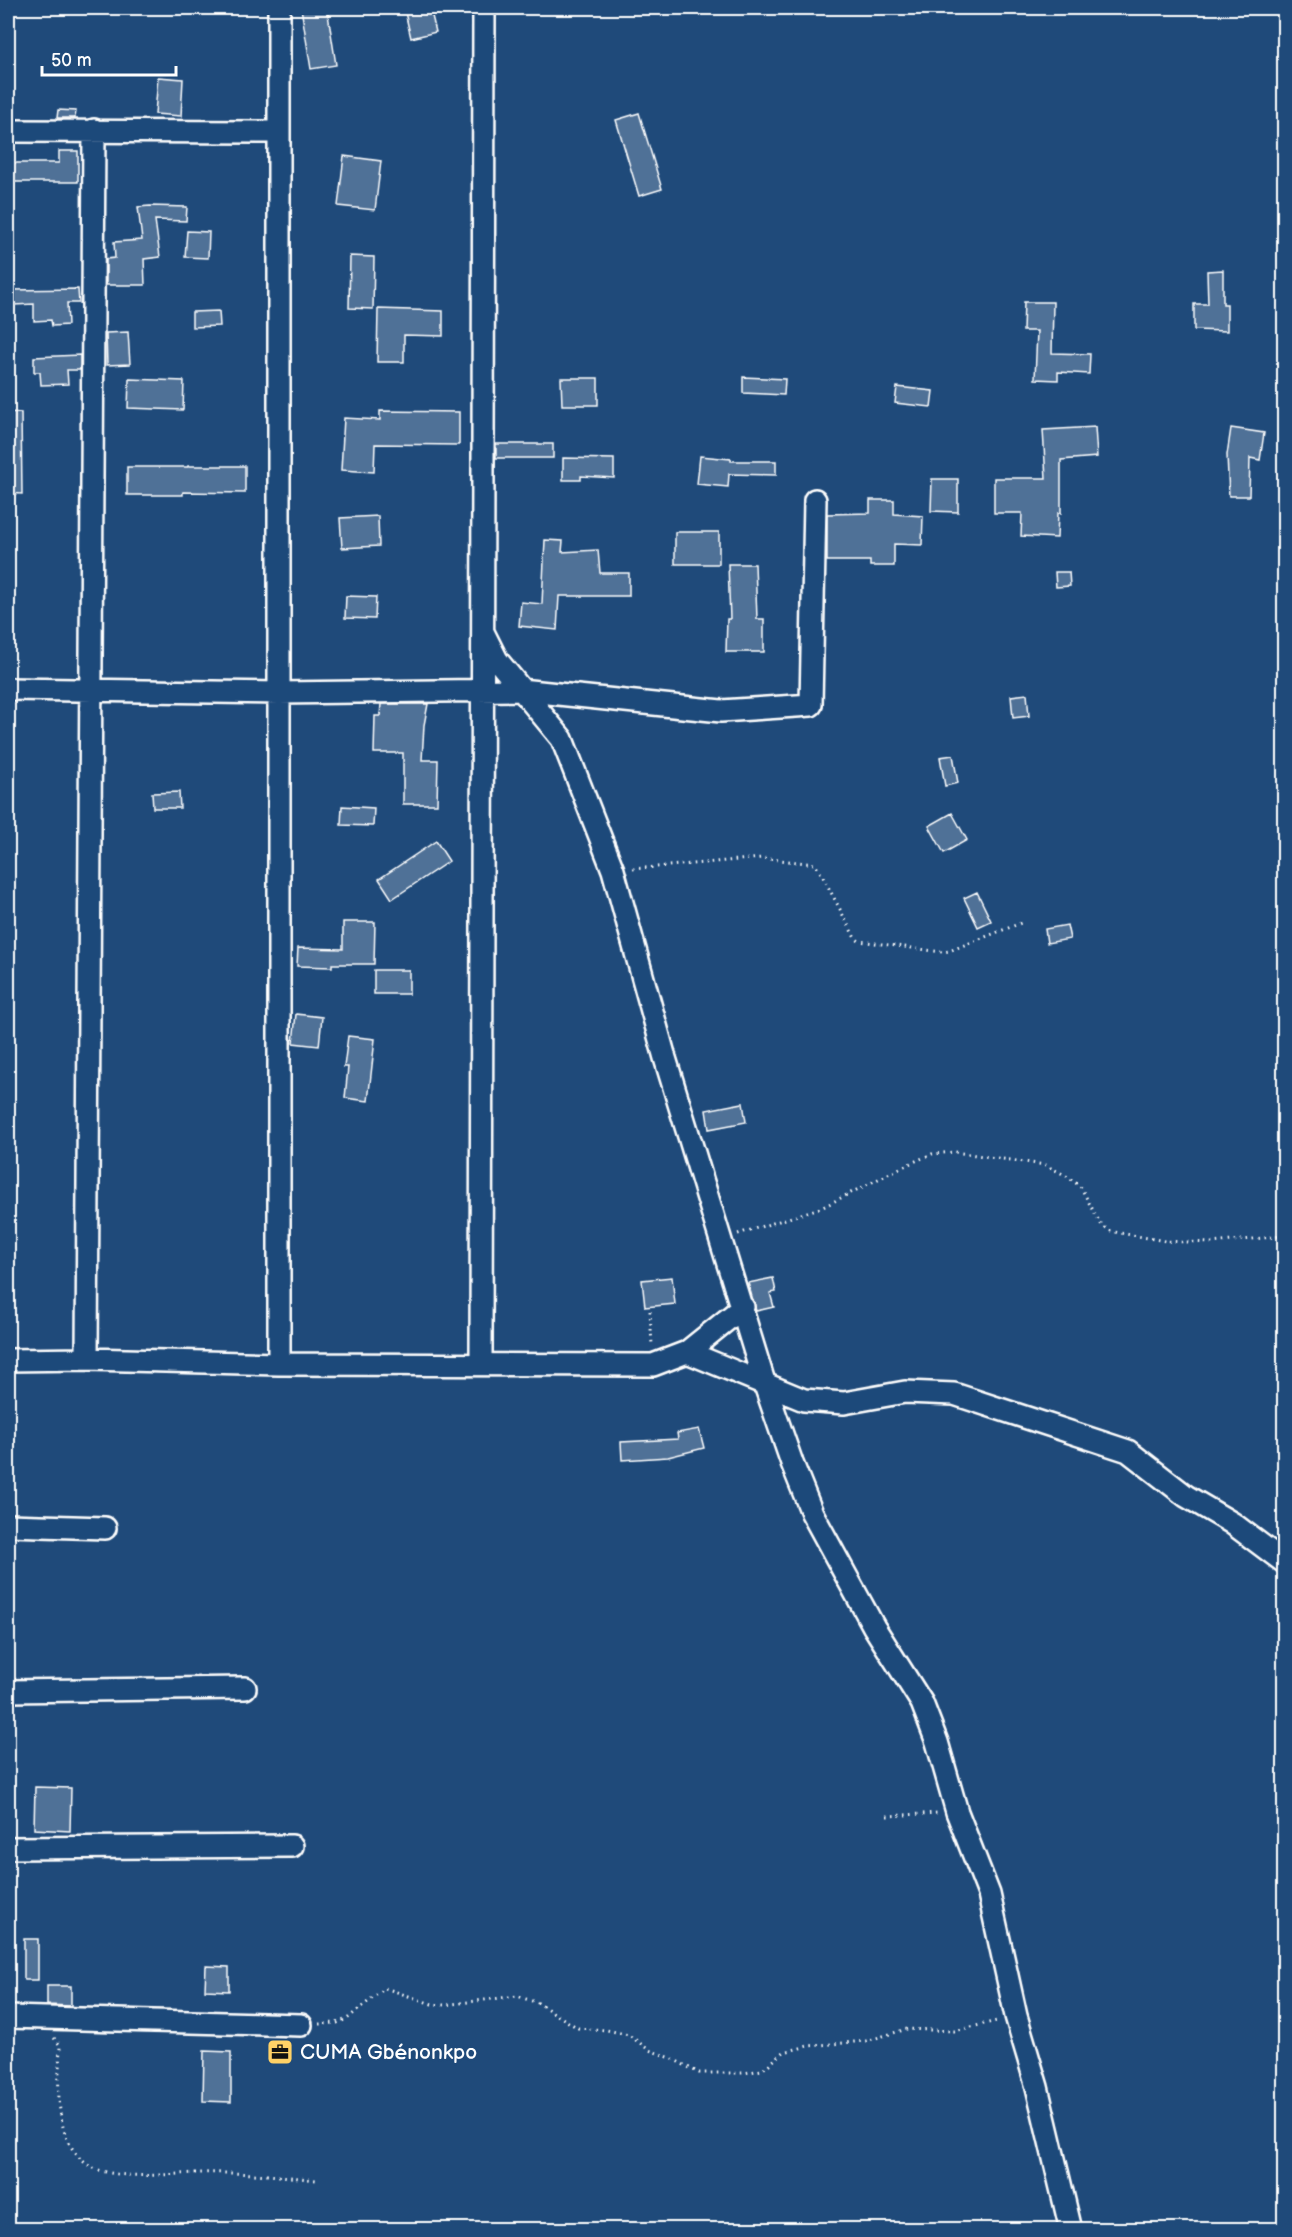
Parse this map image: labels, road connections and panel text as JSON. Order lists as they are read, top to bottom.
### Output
{
  "places": {
    "office": ["CUMA Gbénonkpo"]
  },
  "scale_bar": "50 m"
}
